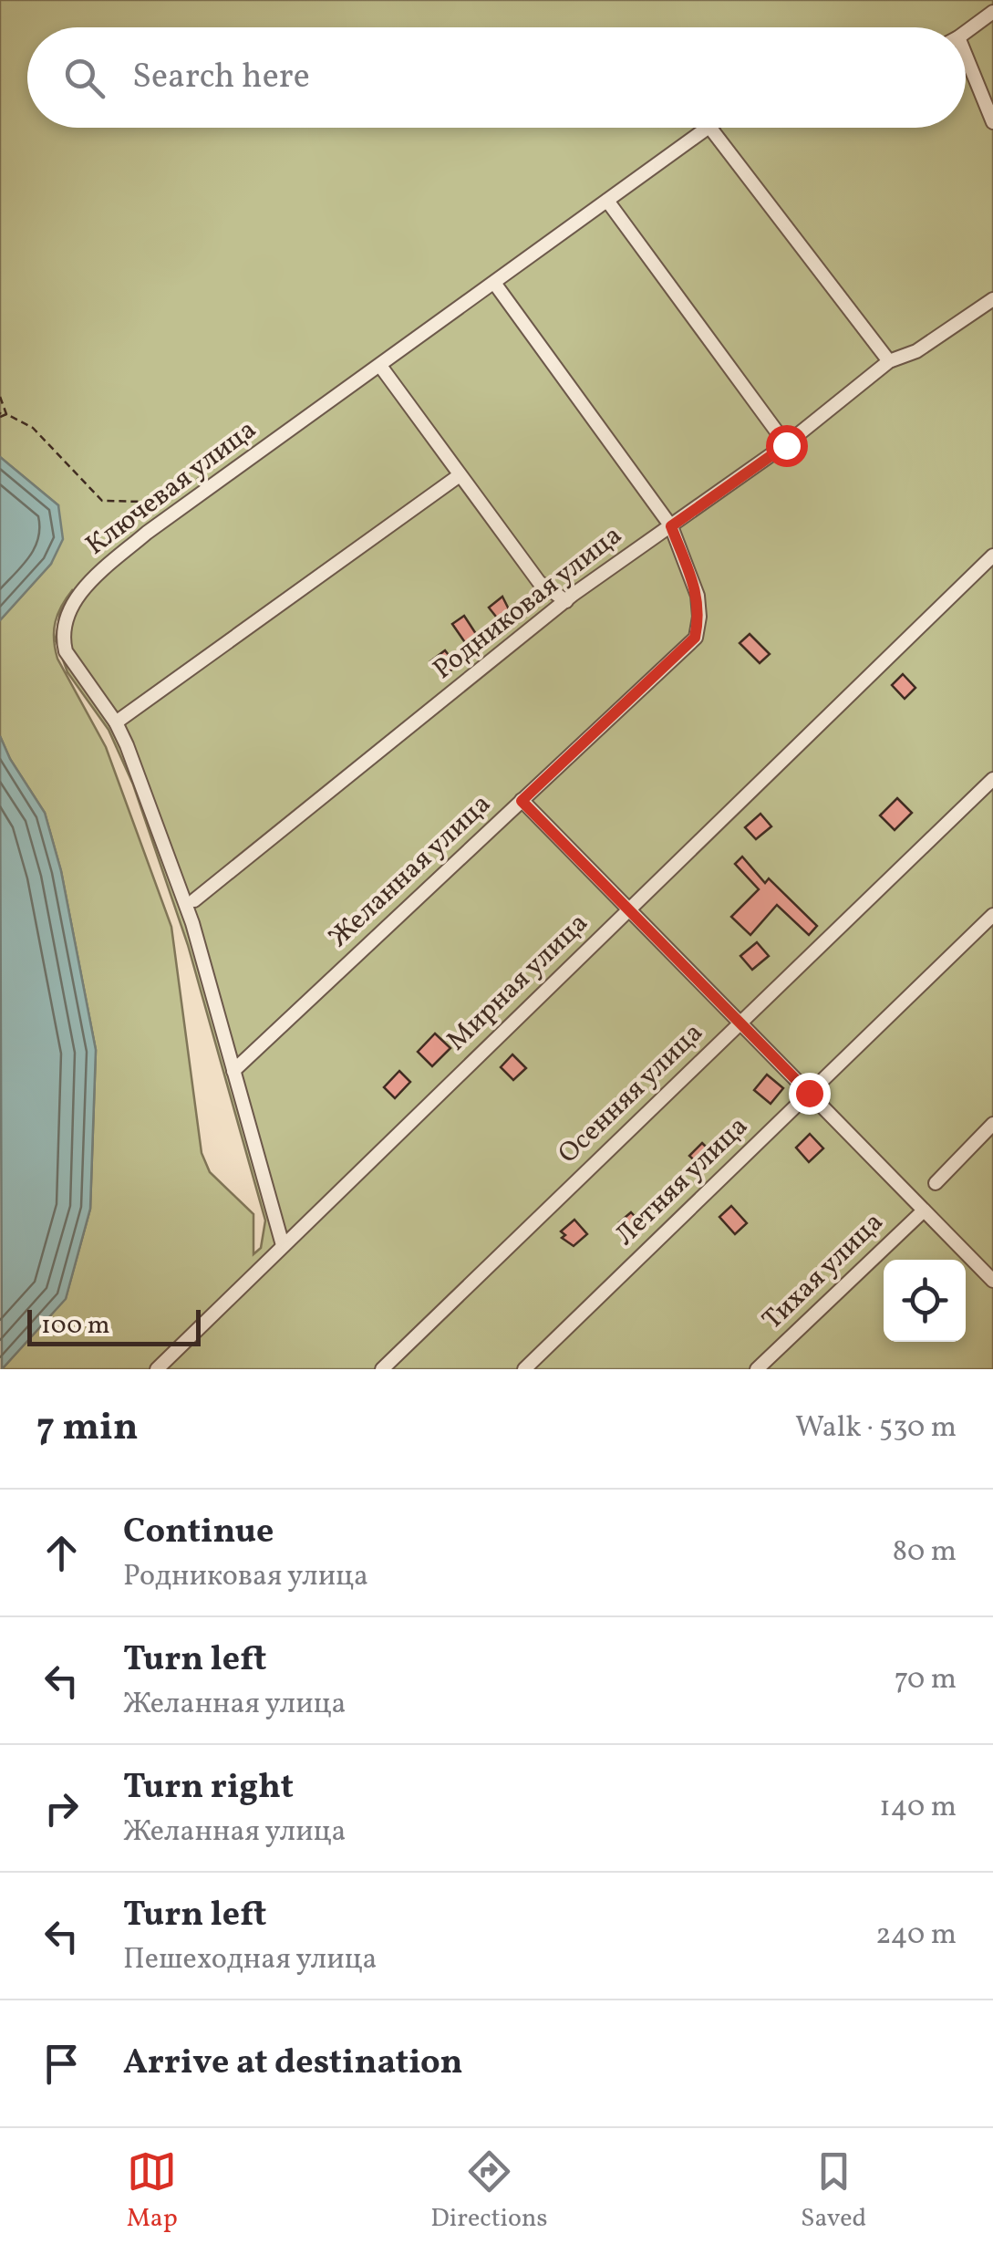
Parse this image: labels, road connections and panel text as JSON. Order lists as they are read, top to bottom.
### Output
{
  "streets": {
    "street": [
      "Ключевая улица",
      "Родниковая улица",
      "Желанная улица",
      "Мирная улица",
      "Осенняя улица",
      "Летняя улица",
      "Тихая улица"
    ]
  },
  "crossings": [
    ["Ключевая улица", "Желанная улица"],
    ["Ключевая улица", "Мирная улица"],
    ["Родниковая улица", "Желанная улица"]
  ],
  "scale_bar": "100 m",
  "page": {
    "search": "Search here",
    "scale": "100 m",
    "heading": ["7 min", "Walk · 530 m"],
    "list": [
      ["Continue", "Родниковая улица", "80 m"],
      ["Turn left", "Желанная улица", "70 m"],
      ["Turn right", "Желанная улица", "140 m"],
      ["Turn left", "Пешеходная улица", "240 m"],
      "Arrive at destination"
    ],
    "nav": ["Map", "Directions", "Saved"]
  }
}
